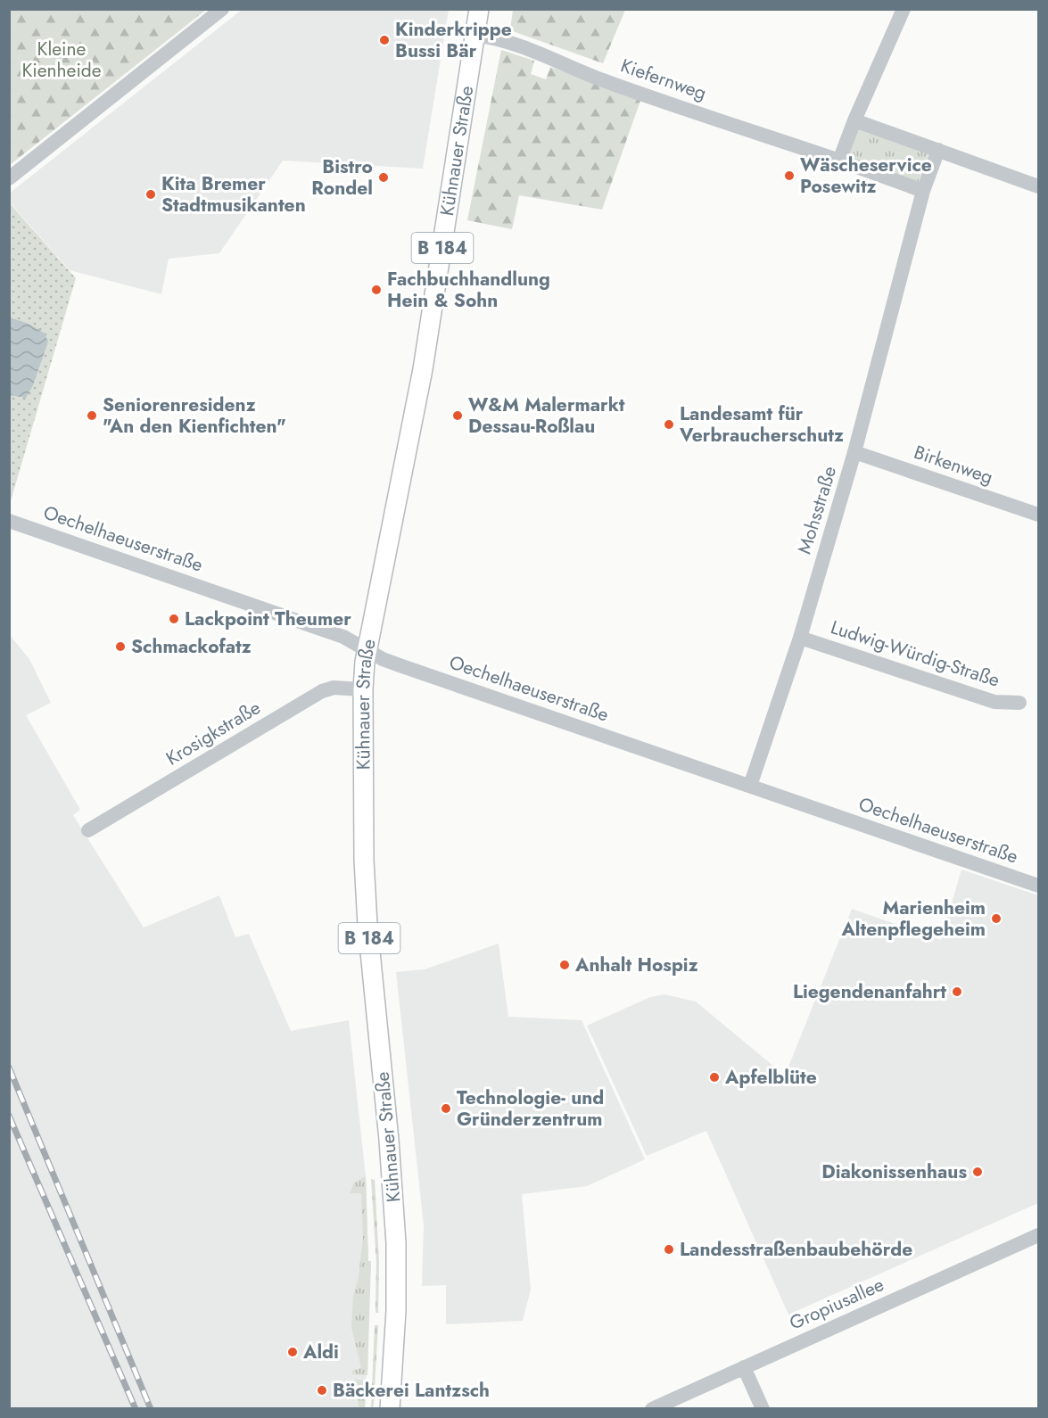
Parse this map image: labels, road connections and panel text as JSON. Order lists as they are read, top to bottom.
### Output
{
  "streets": {
    "main road": ["Kühnauer Straße", "B 184"],
    "street": [
      "Kiefernweg",
      "Birkenweg",
      "Mohsstraße",
      "Oechelhaeuserstraße",
      "Ludwig-Würdig-Straße",
      "Krosigkstraße",
      "Gropiusallee"
    ]
  },
  "crossings": [
    ["Kiefernweg", "Kühnauer Straße"],
    ["Kiefernweg", "Mohsstraße"],
    ["Kühnauer Straße", "Oechelhaeuserstraße"],
    ["Kühnauer Straße", "Krosigkstraße"],
    ["Birkenweg", "Mohsstraße"],
    ["Mohsstraße", "Oechelhaeuserstraße"],
    ["Mohsstraße", "Ludwig-Würdig-Straße"]
  ],
  "parks": ["Kleine Kienheide"],
  "places": [
    "Kinderkrippe Bussi Bär",
    "Wäscheservice Posewitz",
    "Bistro Rondel",
    "Kita Bremer Stadtmusikanten",
    "Fachbuchhandlung Hein & Sohn",
    "Seniorenresidenz \"An den Kienfichten\"",
    "W&M Malermarkt Dessau-Roßlau",
    "Landesamt für Verbraucherschutz",
    "Lackpoint Theumer",
    "Schmackofatz",
    "Marienheim Altenpflegeheim",
    "Anhalt Hospiz",
    "Liegendenanfahrt",
    "Apfelblüte",
    "Technologie- und Gründerzentrum",
    "Diakonissenhaus",
    "Landesstraßenbaubehörde",
    "Aldi",
    "Bäckerei Lantzsch"
  ]
}
